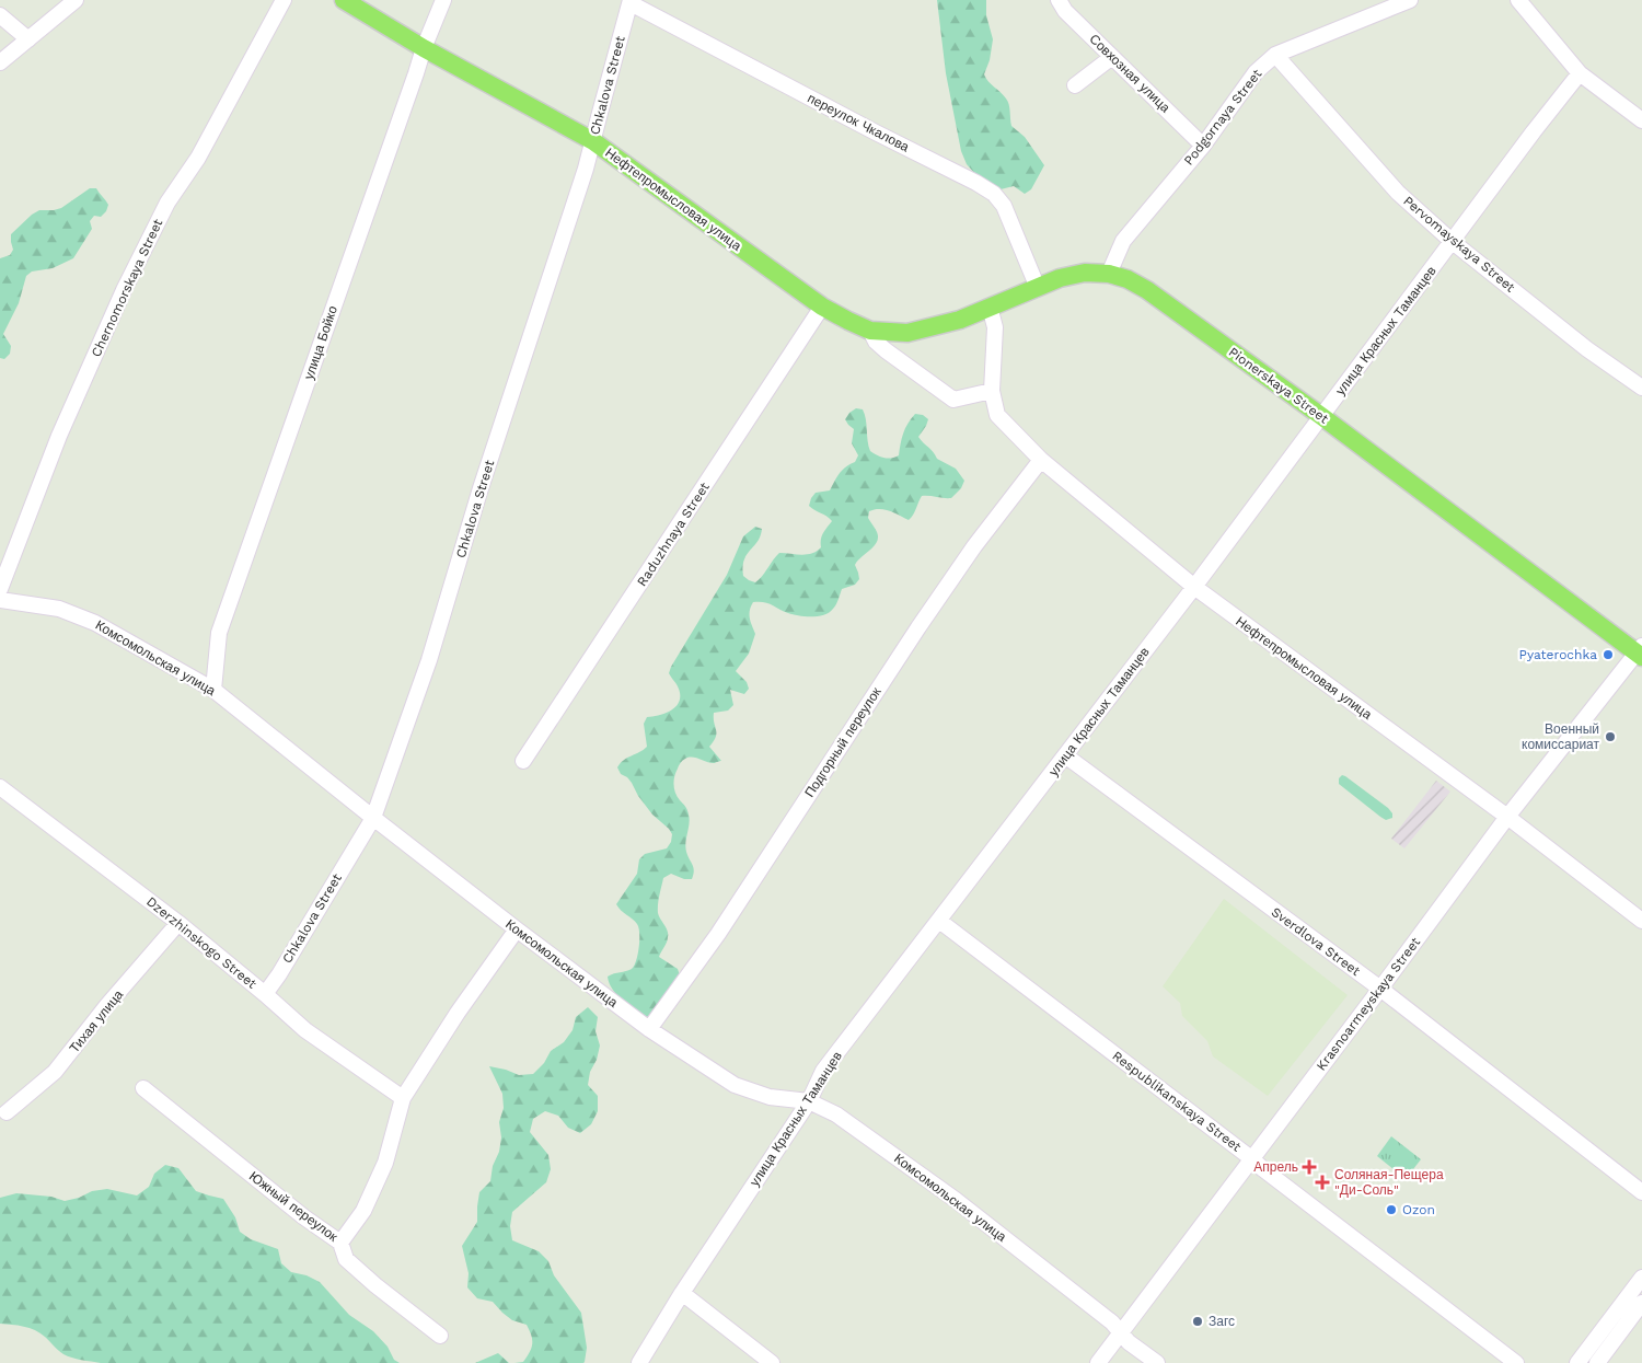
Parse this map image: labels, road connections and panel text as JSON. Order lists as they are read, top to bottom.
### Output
{
  "streets": {
    "main road": ["Нефтепромысловая улица", "Pionerskaya Street"],
    "street": [
      "Совхозная улица",
      "Chkalova Street",
      "Podgornaya Street",
      "переулок Чкалова",
      "Pervomayskaya Street",
      "Chernomorskaya Street",
      "улица Красных Таманцев",
      "улица Бойко",
      "Raduzhnaya Street",
      "Комсомольская улица",
      "Подгорный переулок",
      "Sverdlova Street",
      "Dzerzhinskogo Street",
      "Krasnoarmeyskaya Street",
      "Тихая улица",
      "Respublikanskaya Street",
      "Южный переулок"
    ]
  },
  "crossings": [
    ["Совхозная улица", "Podgornaya Street"],
    ["Chkalova Street", "переулок Чкалова"],
    ["Chkalova Street", "Нефтепромысловая улица"],
    ["Chkalova Street", "Комсомольская улица"],
    ["Chkalova Street", "Dzerzhinskogo Street"],
    ["Podgornaya Street", "Pervomayskaya Street"],
    ["Podgornaya Street", "Pionerskaya Street"],
    ["переулок Чкалова", "Pionerskaya Street"],
    ["Нефтепромысловая улица", "улица Красных Таманцев"],
    ["Нефтепромысловая улица", "улица Бойко"],
    ["Нефтепромысловая улица", "Pionerskaya Street"],
    ["Нефтепромысловая улица", "Raduzhnaya Street"],
    ["Нефтепромысловая улица", "Подгорный переулок"],
    ["Нефтепромысловая улица", "Krasnoarmeyskaya Street"],
    ["Pervomayskaya Street", "улица Красных Таманцев"],
    ["улица Красных Таманцев", "Pionerskaya Street"],
    ["улица Красных Таманцев", "Комсомольская улица"],
    ["улица Красных Таманцев", "Sverdlova Street"],
    ["улица Красных Таманцев", "Respublikanskaya Street"],
    ["улица Бойко", "Комсомольская улица"],
    ["Pionerskaya Street", "Krasnoarmeyskaya Street"],
    ["Комсомольская улица", "Подгорный переулок"],
    ["Комсомольская улица", "Krasnoarmeyskaya Street"],
    ["Комсомольская улица", "Южный переулок"],
    ["Sverdlova Street", "Krasnoarmeyskaya Street"],
    ["Dzerzhinskogo Street", "Тихая улица"],
    ["Dzerzhinskogo Street", "Южный переулок"],
    ["Krasnoarmeyskaya Street", "Respublikanskaya Street"]
  ],
  "places": {
    "other": [
      "Pyaterochka",
      "Военный комиссариат",
      "Ozon",
      "Загс"
    ],
    "health": ["Апрель", "Соляная-Пещера \"Ди-Соль\""]
  }
}
